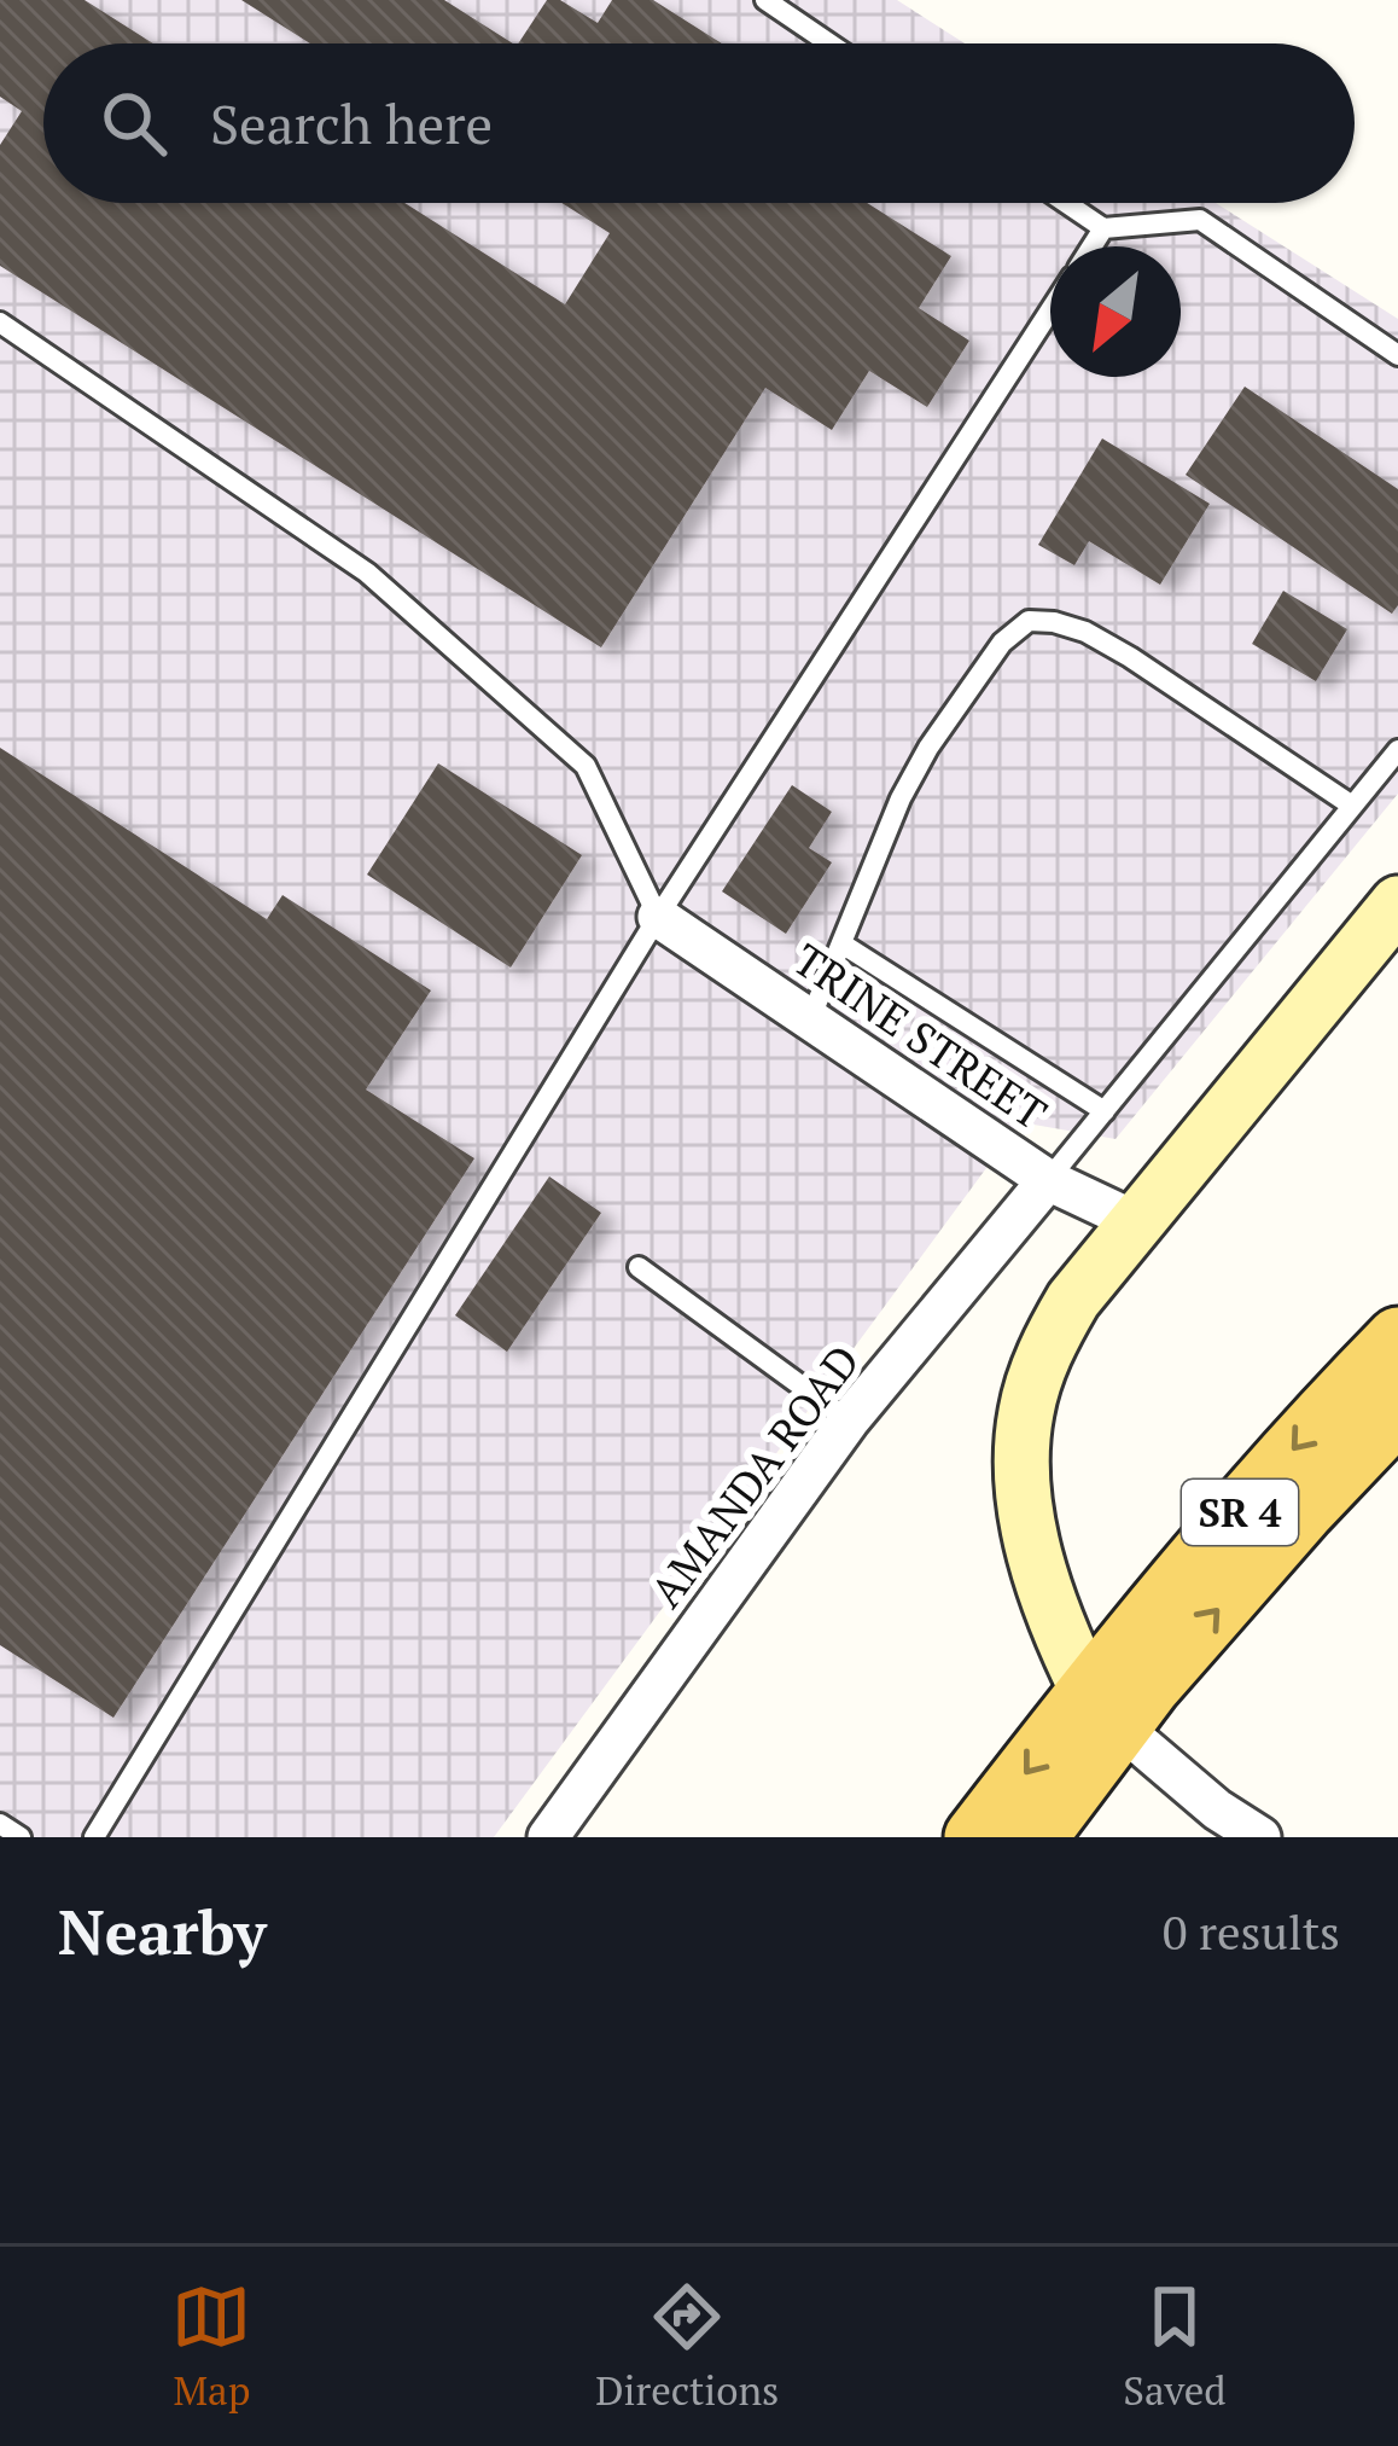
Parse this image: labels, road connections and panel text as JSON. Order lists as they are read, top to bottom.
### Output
{
  "streets": {
    "main road": ["SR 4"],
    "street": ["TRINE STREET", "AMANDA ROAD"]
  },
  "crossings": [
    ["TRINE STREET", "AMANDA ROAD"]
  ],
  "north": "bottom left",
  "page": {
    "search": "Search here",
    "heading": ["Nearby", "0 results"],
    "nav": ["Map", "Directions", "Saved"]
  }
}
